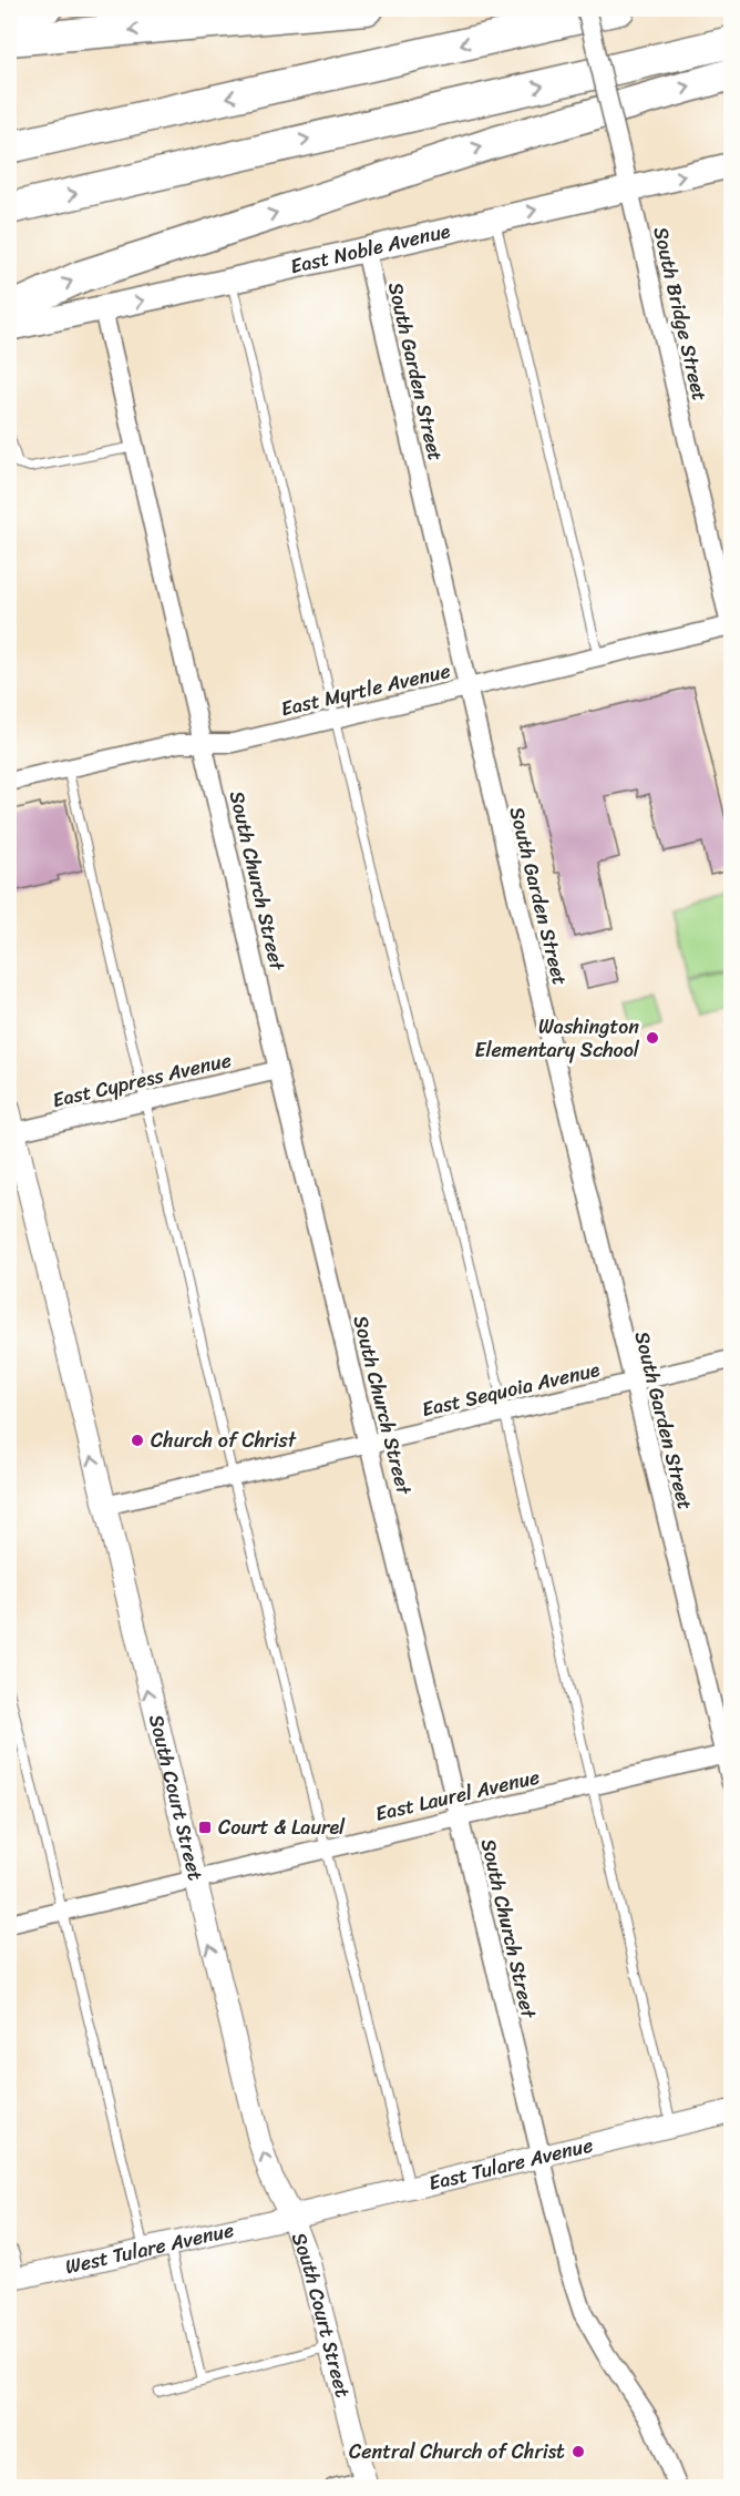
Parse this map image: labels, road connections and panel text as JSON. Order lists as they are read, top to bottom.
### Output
{
  "streets": {
    "main road": ["East Noble Avenue"],
    "street": [
      "South Bridge Street",
      "South Garden Street",
      "East Myrtle Avenue",
      "South Church Street",
      "East Cypress Avenue",
      "East Sequoia Avenue",
      "East Laurel Avenue",
      "South Court Street",
      "East Tulare Avenue",
      "West Tulare Avenue"
    ]
  },
  "crossings": [
    ["East Noble Avenue", "South Bridge Street"],
    ["East Noble Avenue", "South Garden Street"],
    ["East Noble Avenue", "South Church Street"],
    ["South Bridge Street", "East Myrtle Avenue"],
    ["South Garden Street", "East Myrtle Avenue"],
    ["South Garden Street", "East Sequoia Avenue"],
    ["South Garden Street", "East Laurel Avenue"],
    ["East Myrtle Avenue", "South Church Street"],
    ["South Church Street", "East Cypress Avenue"],
    ["South Church Street", "East Sequoia Avenue"],
    ["South Church Street", "East Laurel Avenue"],
    ["South Church Street", "East Tulare Avenue"],
    ["East Cypress Avenue", "South Court Street"],
    ["East Sequoia Avenue", "South Court Street"],
    ["East Laurel Avenue", "South Court Street"],
    ["South Court Street", "East Tulare Avenue"],
    ["South Court Street", "West Tulare Avenue"],
    ["East Tulare Avenue", "West Tulare Avenue"]
  ],
  "one_way": ["East Noble Avenue", "South Court Street"],
  "places": {
    "other": ["Washington Elementary School", "Church of Christ", "Central Church of Christ"],
    "transit": ["Court & Laurel"]
  }
}
